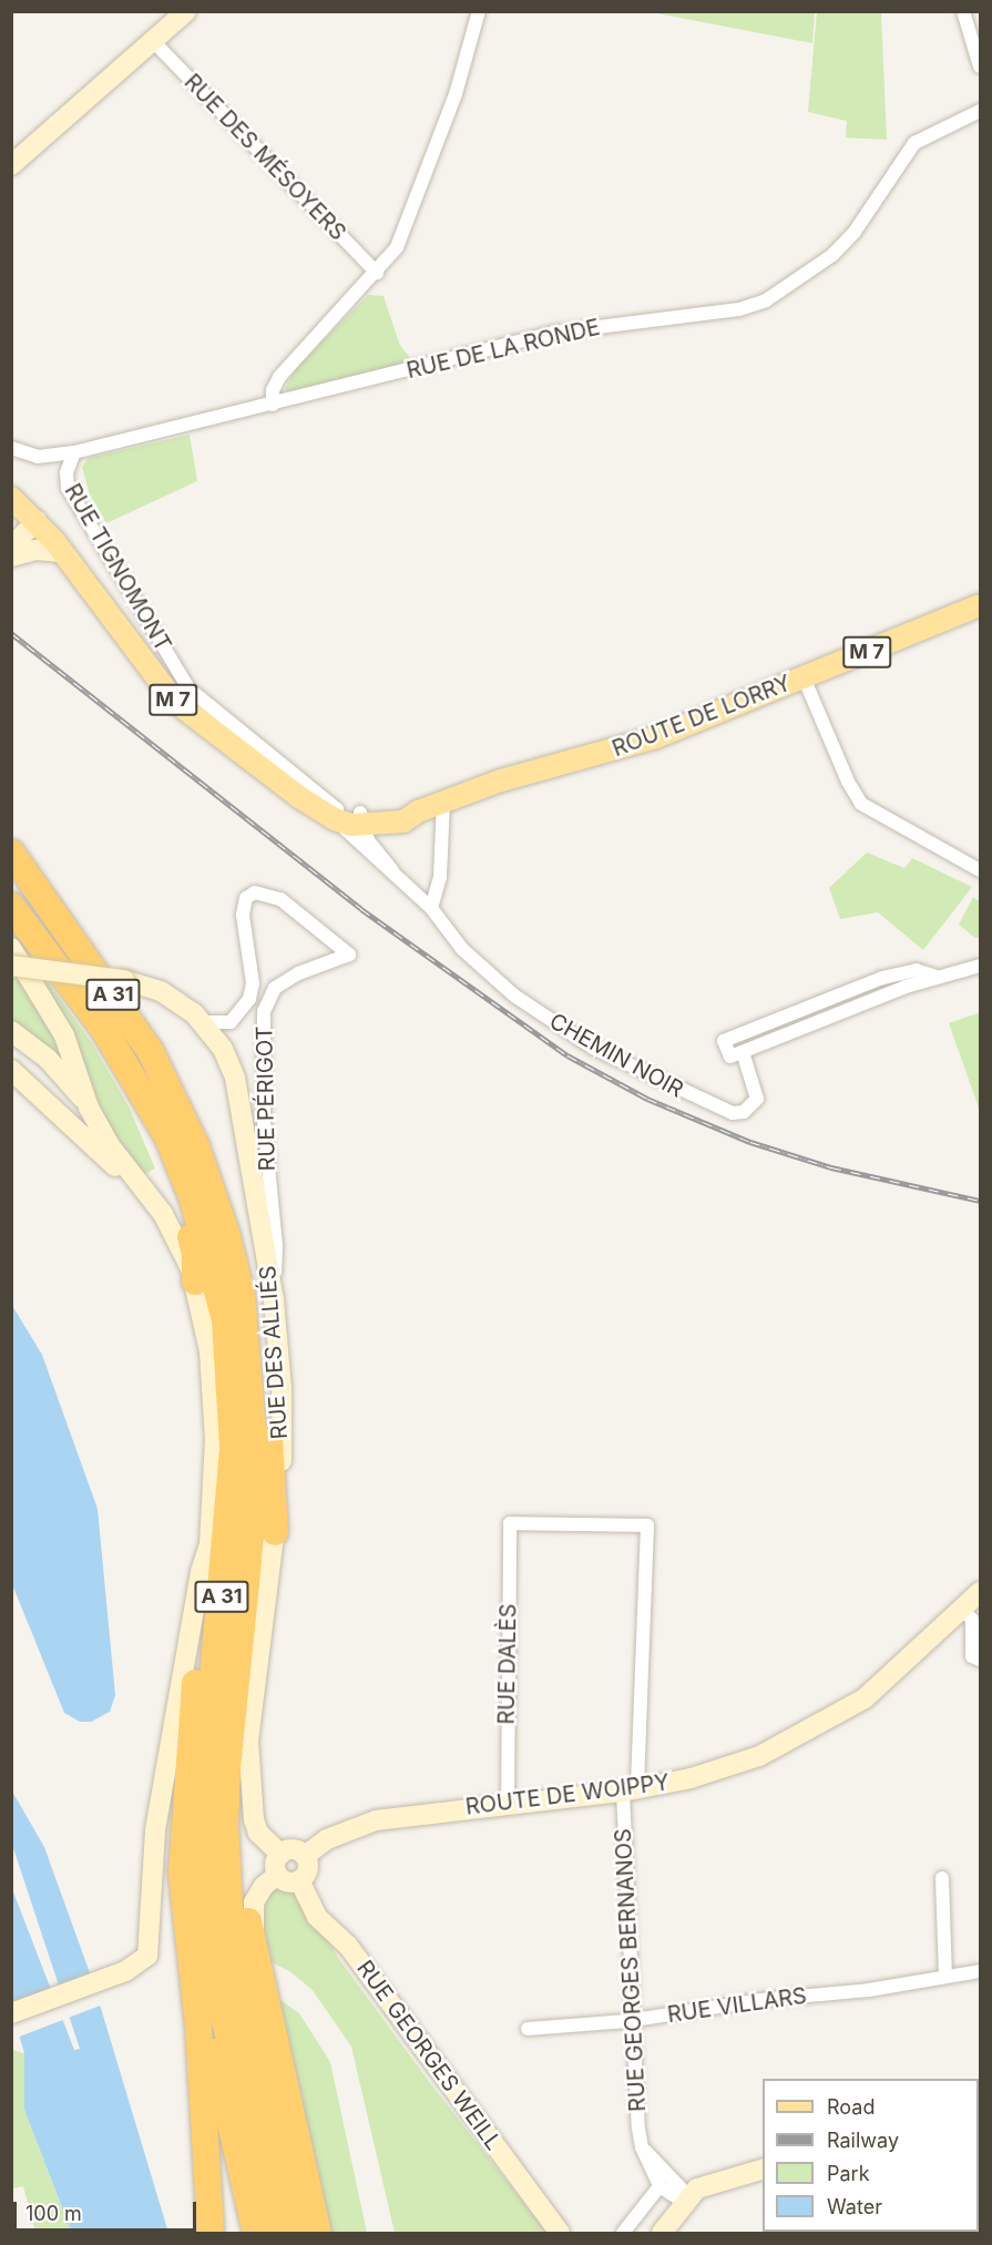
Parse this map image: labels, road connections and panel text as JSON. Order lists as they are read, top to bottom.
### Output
{
  "streets": {
    "highway": ["A 31"],
    "main road": [
      "M 7",
      "ROUTE DE LORRY",
      "RUE DES ALLIÉS",
      "ROUTE DE WOIPPY",
      "RUE GEORGES WEILL"
    ],
    "street": [
      "RUE DES MÉSOYERS",
      "RUE DE LA RONDE",
      "RUE TIGNOMONT",
      "CHEMIN NOIR",
      "RUE PÉRIGOT",
      "RUE DALÈS",
      "RUE GEORGES BERNANOS",
      "RUE VILLARS"
    ]
  },
  "crossings": [
    ["RUE DE LA RONDE", "RUE TIGNOMONT"],
    ["RUE TIGNOMONT", "ROUTE DE LORRY"],
    ["RUE TIGNOMONT", "CHEMIN NOIR"],
    ["ROUTE DE LORRY", "CHEMIN NOIR"],
    ["RUE PÉRIGOT", "RUE DES ALLIÉS"],
    ["RUE DES ALLIÉS", "ROUTE DE WOIPPY"],
    ["RUE DES ALLIÉS", "RUE GEORGES WEILL"],
    ["RUE DALÈS", "ROUTE DE WOIPPY"],
    ["RUE DALÈS", "RUE GEORGES BERNANOS"],
    ["ROUTE DE WOIPPY", "RUE GEORGES BERNANOS"],
    ["ROUTE DE WOIPPY", "RUE GEORGES WEILL"],
    ["RUE GEORGES BERNANOS", "RUE VILLARS"]
  ],
  "legend": [
    "Road",
    "Railway",
    "Park",
    "Water"
  ],
  "scale_bar": "100 m"
}
